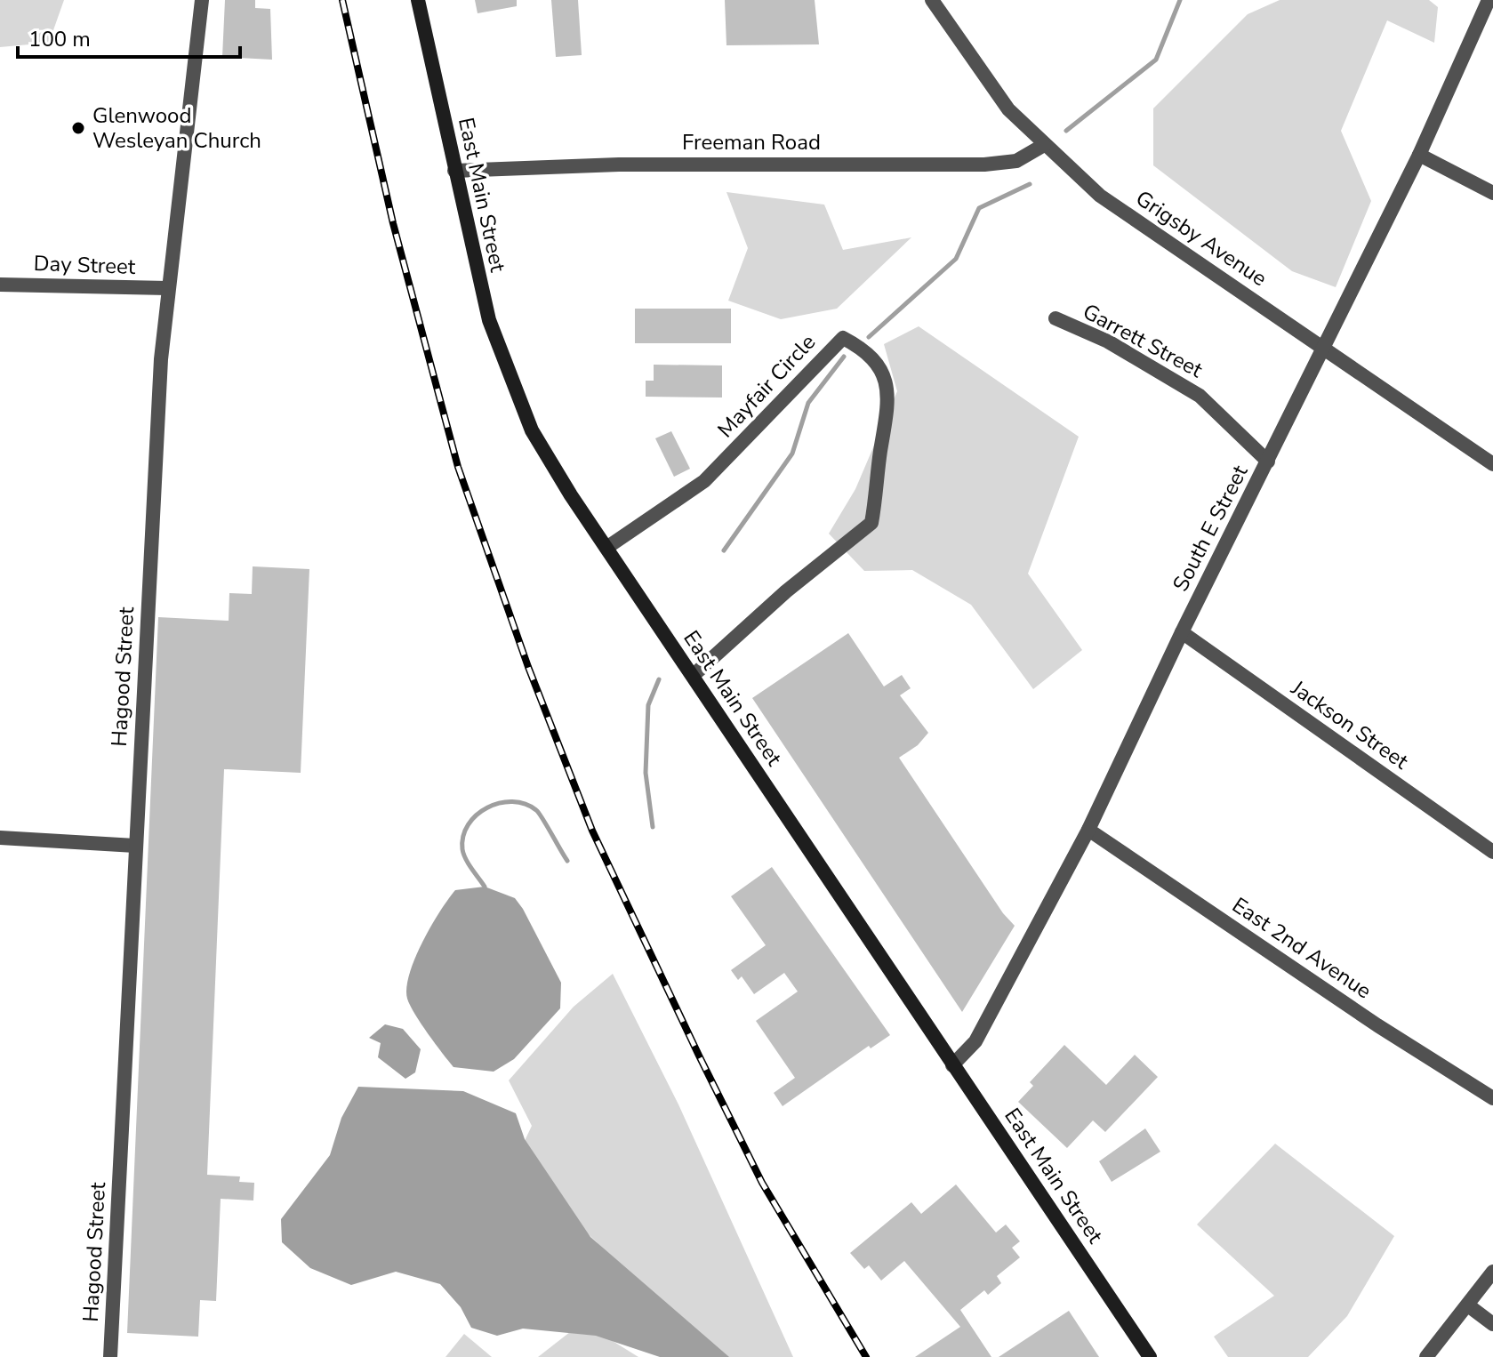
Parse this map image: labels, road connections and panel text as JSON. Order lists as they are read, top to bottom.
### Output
{
  "streets": {
    "main road": ["East Main Street"],
    "street": [
      "Freeman Road",
      "Grigsby Avenue",
      "Day Street",
      "Garrett Street",
      "Mayfair Circle",
      "South E Street",
      "Hagood Street",
      "Jackson Street",
      "East 2nd Avenue"
    ]
  },
  "crossings": [
    ["Freeman Road", "East Main Street"],
    ["Freeman Road", "Grigsby Avenue"],
    ["East Main Street", "Mayfair Circle"],
    ["East Main Street", "South E Street"],
    ["Grigsby Avenue", "South E Street"],
    ["Day Street", "Hagood Street"],
    ["Garrett Street", "South E Street"],
    ["South E Street", "Jackson Street"],
    ["South E Street", "East 2nd Avenue"]
  ],
  "places": ["Glenwood Wesleyan Church"],
  "scale_bar": "100 m"
}
